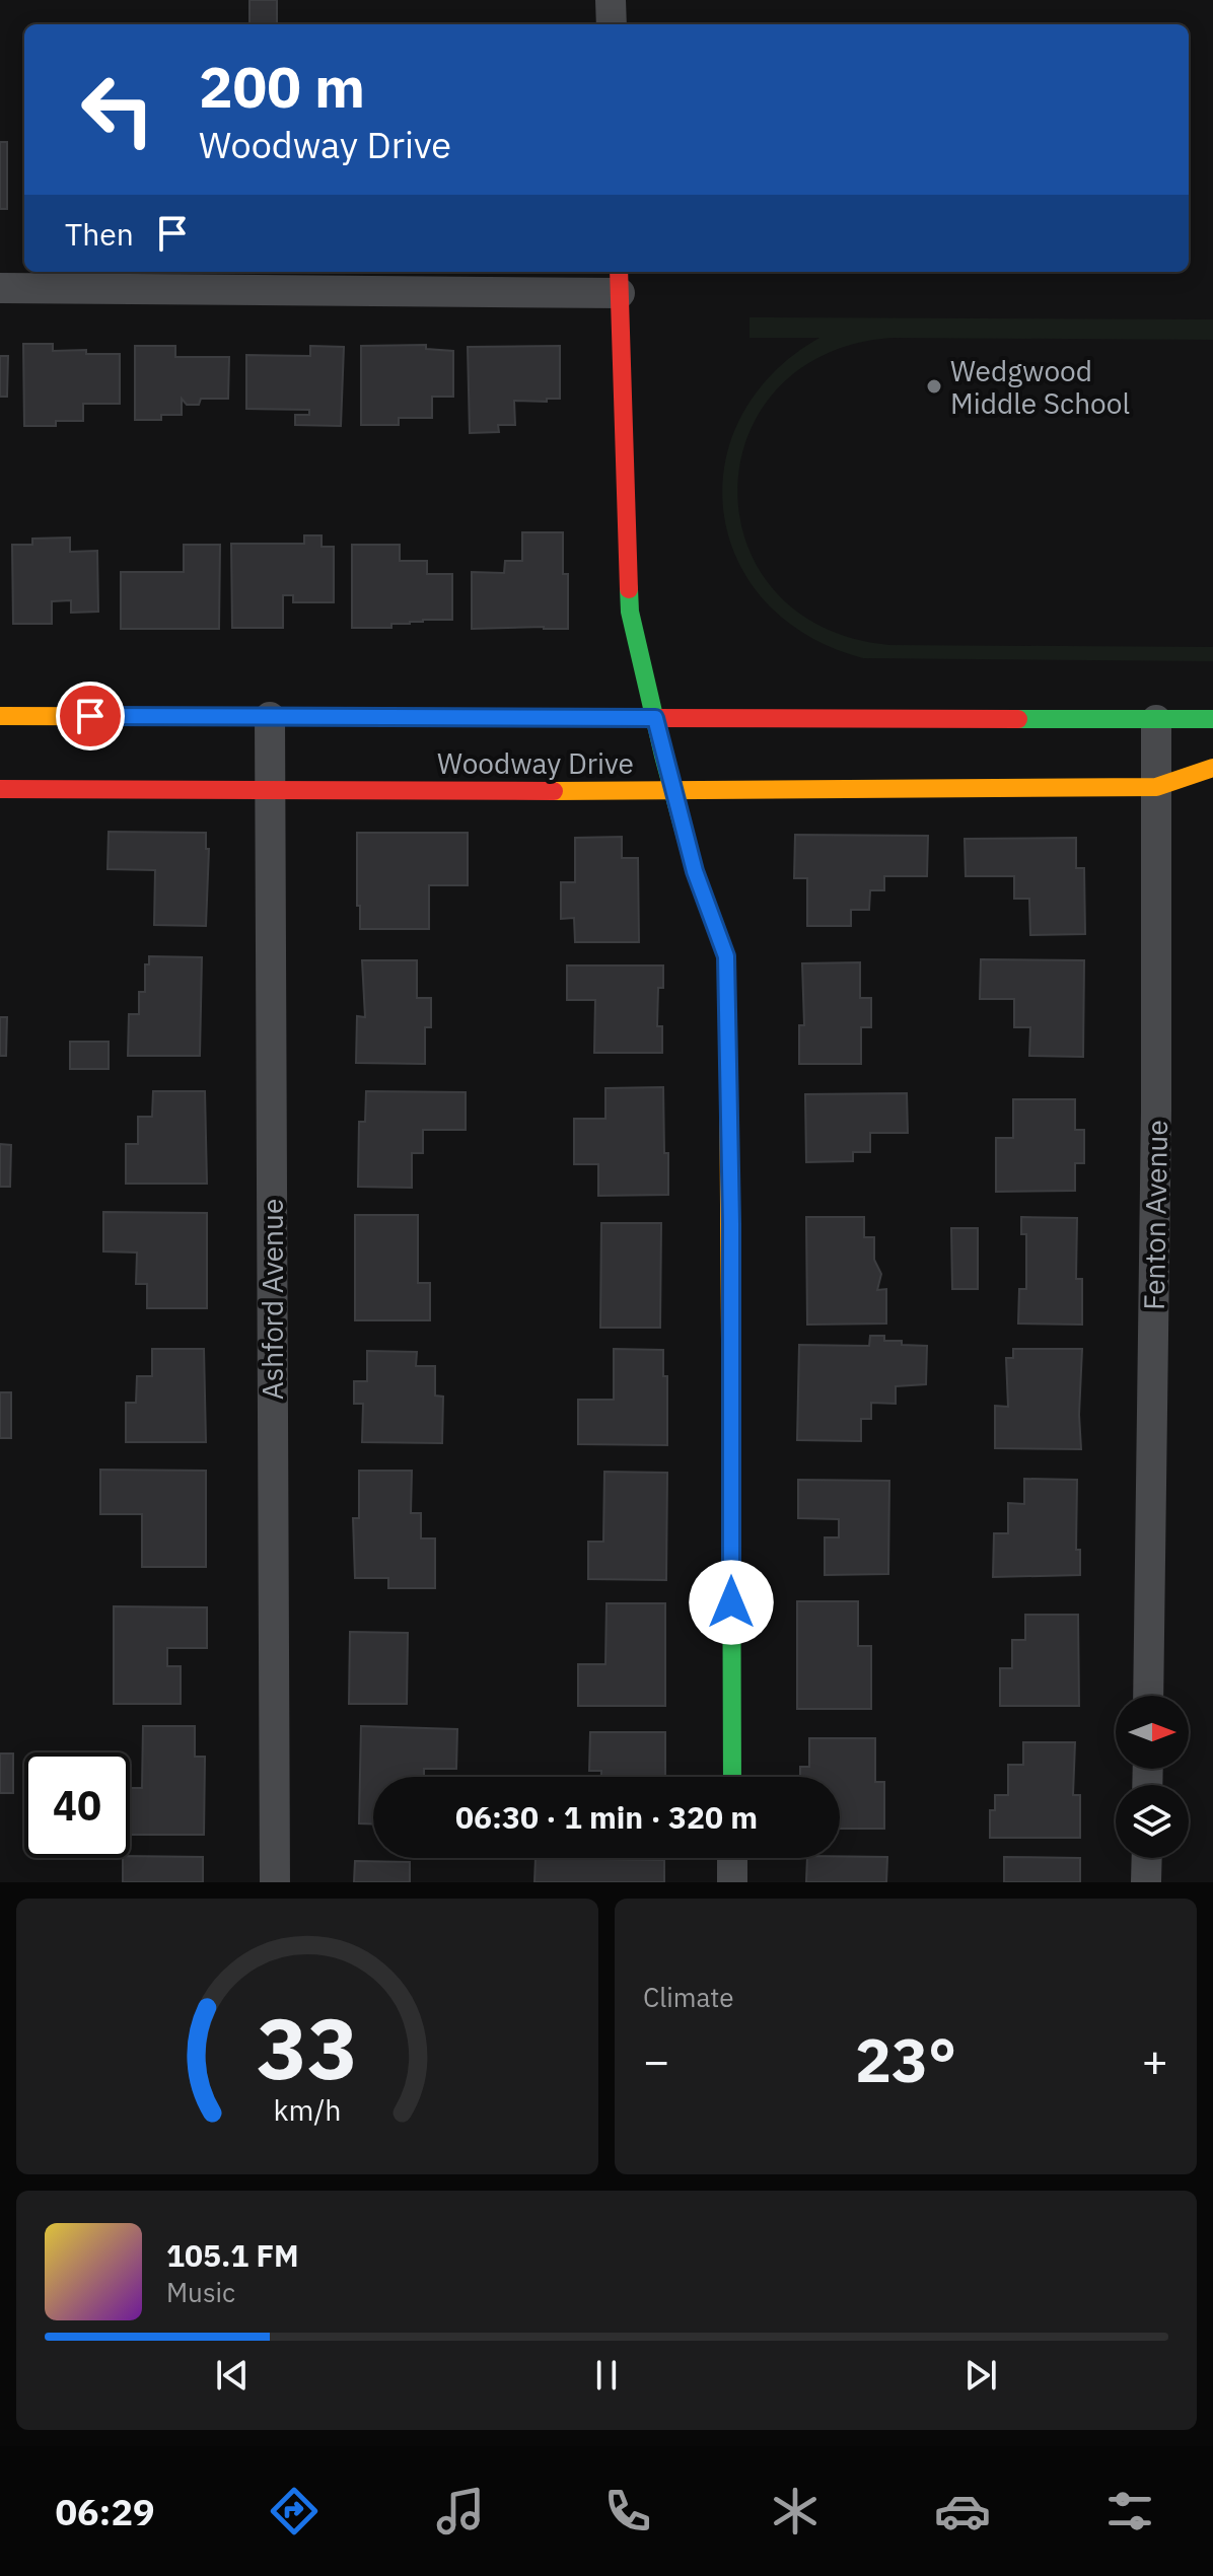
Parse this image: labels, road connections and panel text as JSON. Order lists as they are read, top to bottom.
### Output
{
  "streets": {
    "street": ["Woodway Drive", "Fenton Avenue", "Ashford Avenue"]
  },
  "crossings": [
    ["Woodway Drive", "Fenton Avenue"],
    ["Woodway Drive", "Ashford Avenue"]
  ],
  "places": ["Wedgwood Middle School"],
  "north": "right",
  "page": {
    "turn": ["200 m", "Woodway Drive"],
    "then": "Then",
    "limit": "40",
    "trip": "06:30 · 1 min · 320 m",
    "tile": "Climate",
    "heat": ["−", "23°", "+"],
    "song": ["105.1 FM", "Music"],
    "tabs": "06:29",
    "gauge": ["33", "km/h"]
  }
}
